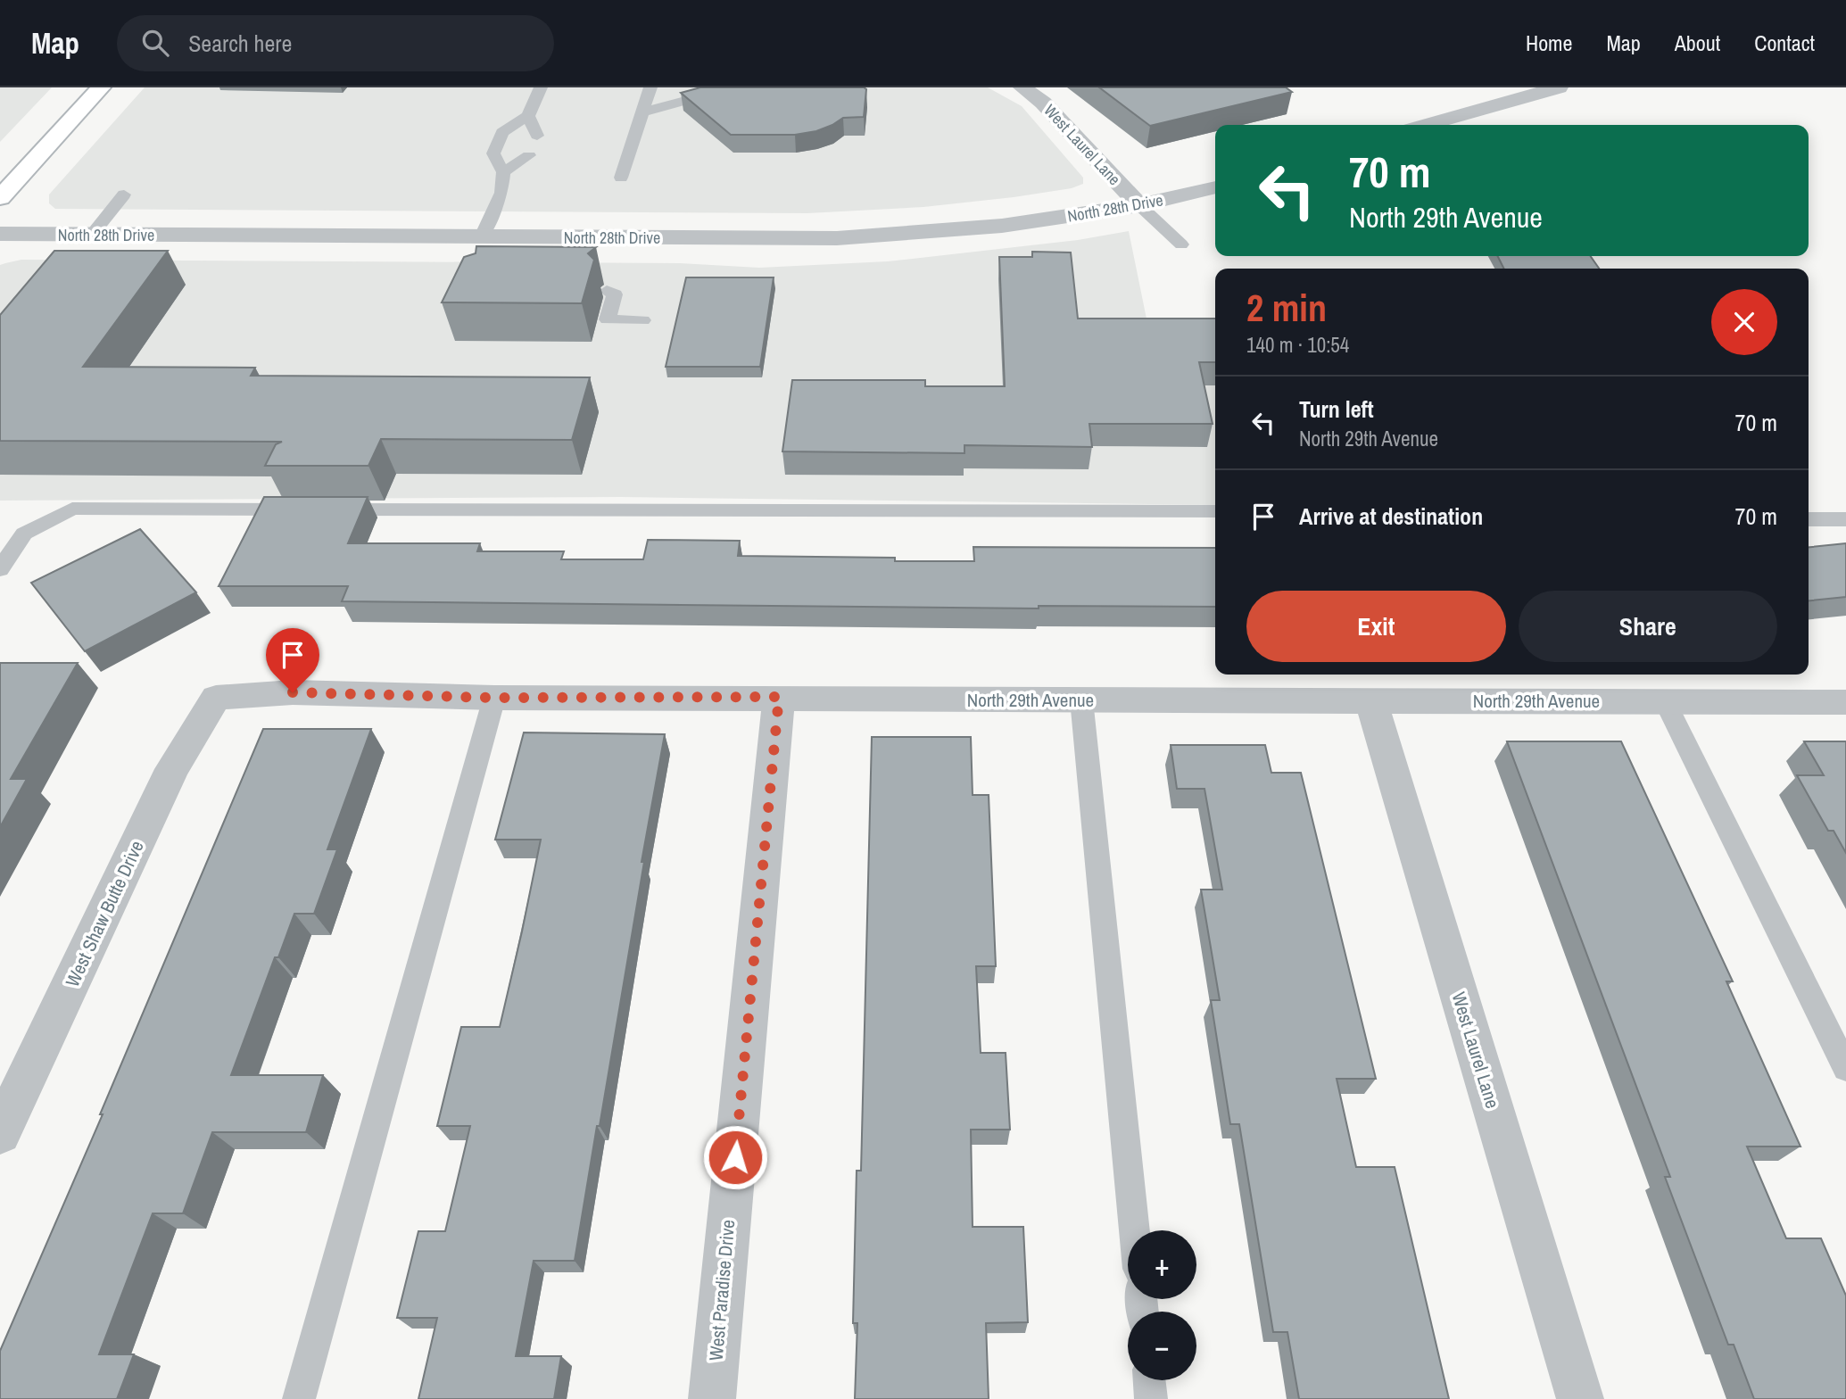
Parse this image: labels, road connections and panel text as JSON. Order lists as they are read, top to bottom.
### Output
{
  "streets": {
    "street": [
      "West Laurel Lane",
      "North 28th Drive",
      "North 29th Avenue",
      "West Shaw Butte Drive",
      "West Paradise Drive"
    ]
  },
  "crossings": [
    ["West Laurel Lane", "North 28th Drive"],
    ["West Laurel Lane", "North 29th Avenue"],
    ["North 29th Avenue", "West Shaw Butte Drive"],
    ["North 29th Avenue", "West Paradise Drive"]
  ],
  "page": {
    "header": "Map",
    "search": "Search here",
    "nav": [
      "Home",
      "Map",
      "About",
      "Contact"
    ],
    "turn": ["70 m", "North 29th Avenue"],
    "heading": ["2 min", "140 m · 10:54"],
    "list": [
      {
        "name": "Turn left",
        "note": "North 29th Avenue",
        "value": "70 m"
      },
      {
        "name": "Arrive at destination",
        "value": "70 m"
      }
    ],
    "buttons": ["Exit", "Share"],
    "map_buttons": ["+", "−"]
  }
}
